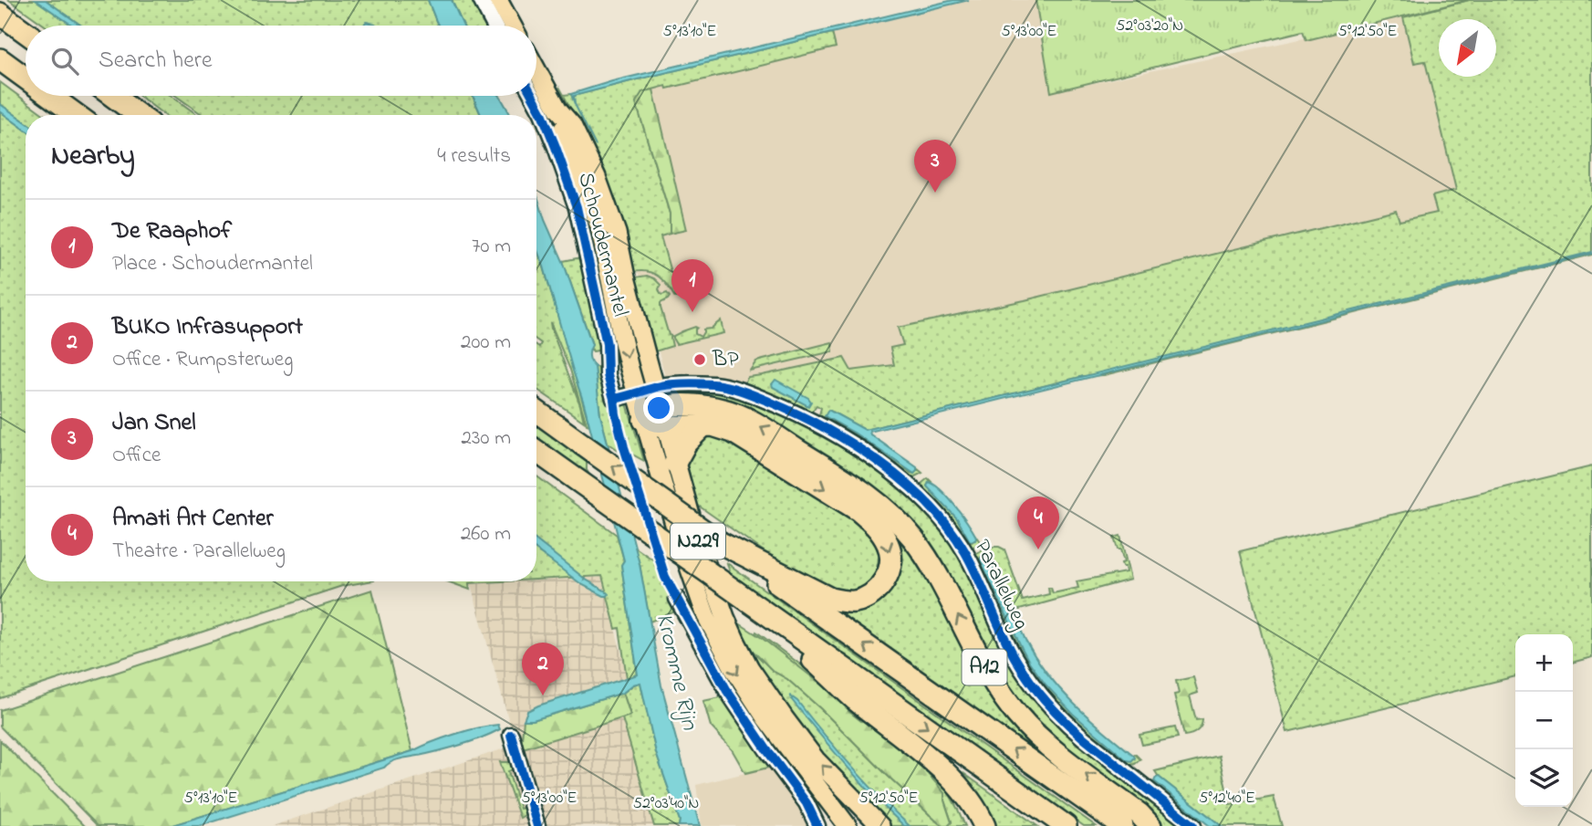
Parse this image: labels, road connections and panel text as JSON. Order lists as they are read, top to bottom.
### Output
{
  "streets": {
    "highway": ["A12"],
    "main road": ["Schoudermantel", "N229"],
    "street": ["Parallelweg"]
  },
  "crossings": [
    ["Schoudermantel", "Parallelweg"],
    ["Schoudermantel", "A12"],
    ["Parallelweg", "A12"]
  ],
  "water": ["Kromme Rijn"],
  "places": ["BP"],
  "north": "bottom left",
  "page": {
    "search": "Search here",
    "heading": ["Nearby", "4 results"],
    "pins": [
      "3",
      "1",
      "4",
      "2"
    ],
    "list": [
      {
        "mark": "1",
        "name": "De Raaphof",
        "note": "Place · Schoudermantel",
        "value": "70 m"
      },
      {
        "mark": "2",
        "name": "BUKO Infrasupport",
        "note": "Office · Rumpsterweg",
        "value": "200 m"
      },
      {
        "mark": "3",
        "name": "Jan Snel",
        "note": "Office",
        "value": "230 m"
      },
      {
        "mark": "4",
        "name": "Amati Art Center",
        "note": "Theatre · Parallelweg",
        "value": "260 m"
      }
    ],
    "map_buttons": ["+", "−"]
  },
  "coordinates": [
    "52°03'20\"N",
    "5°13'10\"E",
    "5°13'00\"E",
    "5°12'50\"E",
    "5°12'40\"E",
    "52°03'40\"N"
  ]
}
